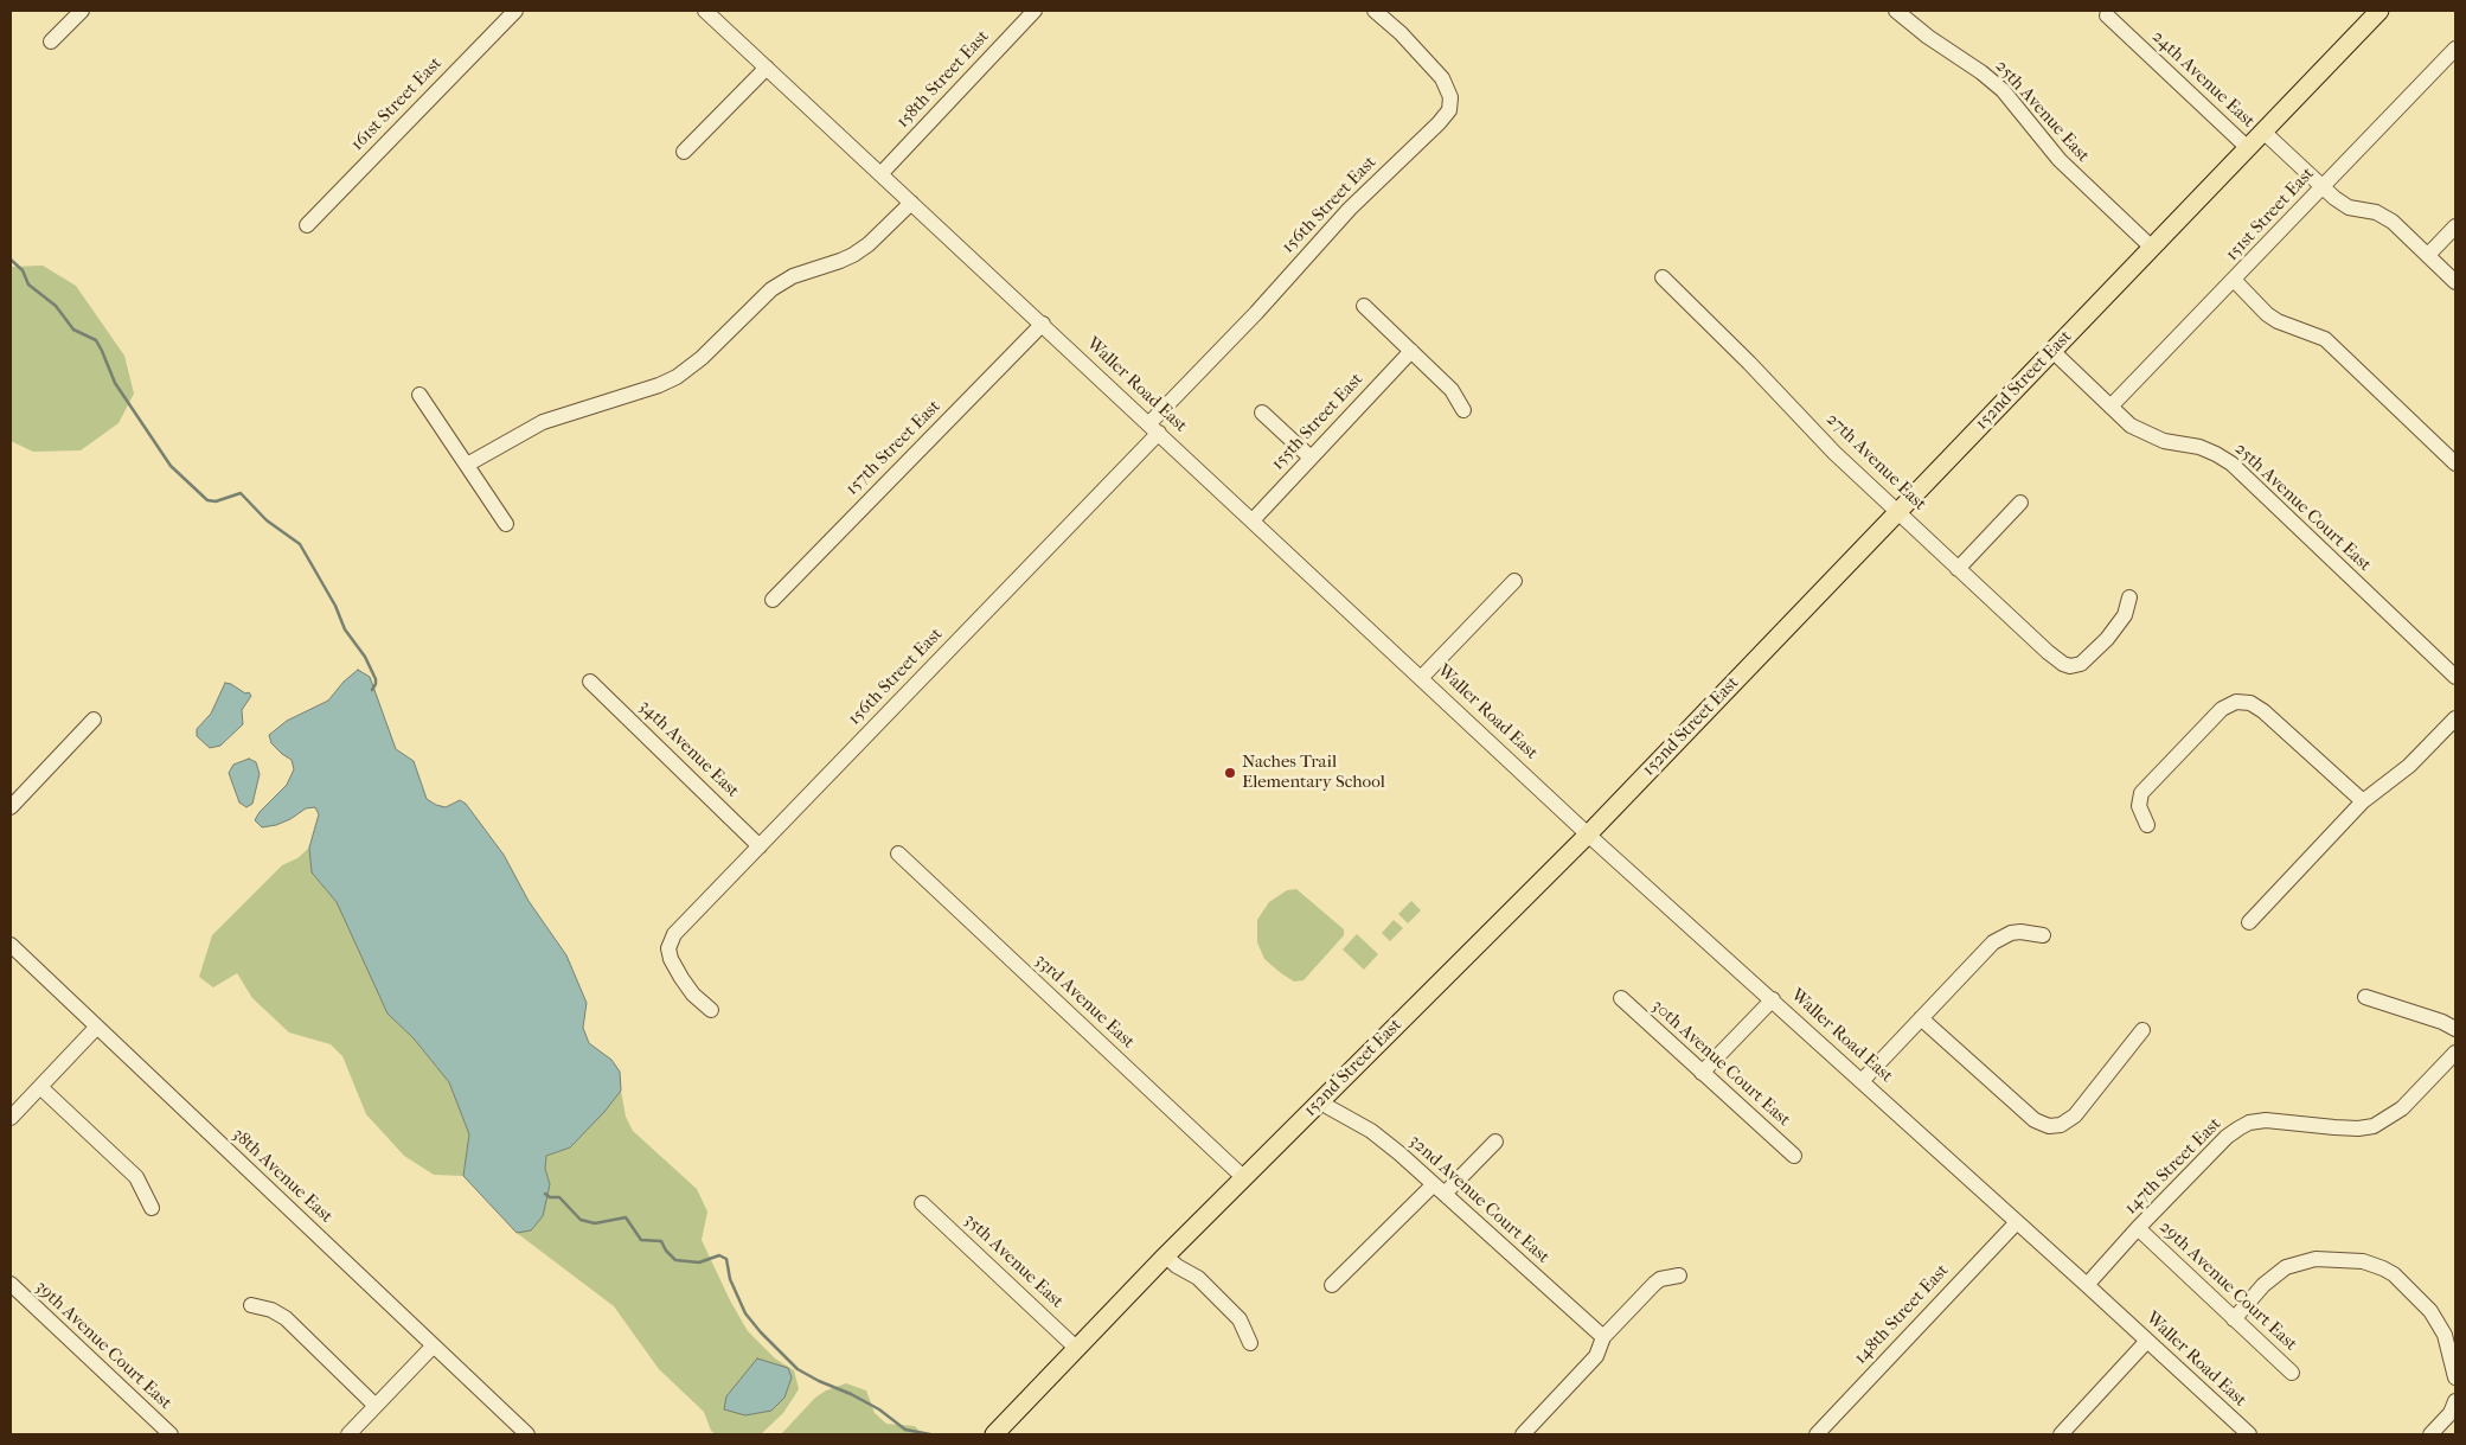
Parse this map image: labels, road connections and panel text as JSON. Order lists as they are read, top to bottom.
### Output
{
  "streets": {
    "main road": ["152nd Street East"],
    "street": [
      "158th Street East",
      "24th Avenue East",
      "161st Street East",
      "25th Avenue East",
      "156th Street East",
      "151st Street East",
      "Waller Road East",
      "155th Street East",
      "157th Street East",
      "27th Avenue East",
      "25th Avenue Court East",
      "34th Avenue East",
      "33rd Avenue East",
      "30th Avenue Court East",
      "147th Street East",
      "38th Avenue East",
      "32nd Avenue Court East",
      "35th Avenue East",
      "29th Avenue Court East",
      "148th Street East",
      "39th Avenue Court East"
    ]
  },
  "crossings": [
    ["158th Street East", "Waller Road East"],
    ["24th Avenue East", "151st Street East"],
    ["24th Avenue East", "152nd Street East"],
    ["25th Avenue East", "152nd Street East"],
    ["156th Street East", "Waller Road East"],
    ["156th Street East", "34th Avenue East"],
    ["151st Street East", "25th Avenue Court East"],
    ["152nd Street East", "Waller Road East"],
    ["152nd Street East", "27th Avenue East"],
    ["152nd Street East", "25th Avenue Court East"],
    ["152nd Street East", "33rd Avenue East"],
    ["152nd Street East", "32nd Avenue Court East"],
    ["152nd Street East", "35th Avenue East"],
    ["Waller Road East", "155th Street East"],
    ["Waller Road East", "157th Street East"],
    ["Waller Road East", "147th Street East"],
    ["Waller Road East", "148th Street East"],
    ["147th Street East", "29th Avenue Court East"]
  ],
  "places": ["Naches Trail Elementary School"]
}
